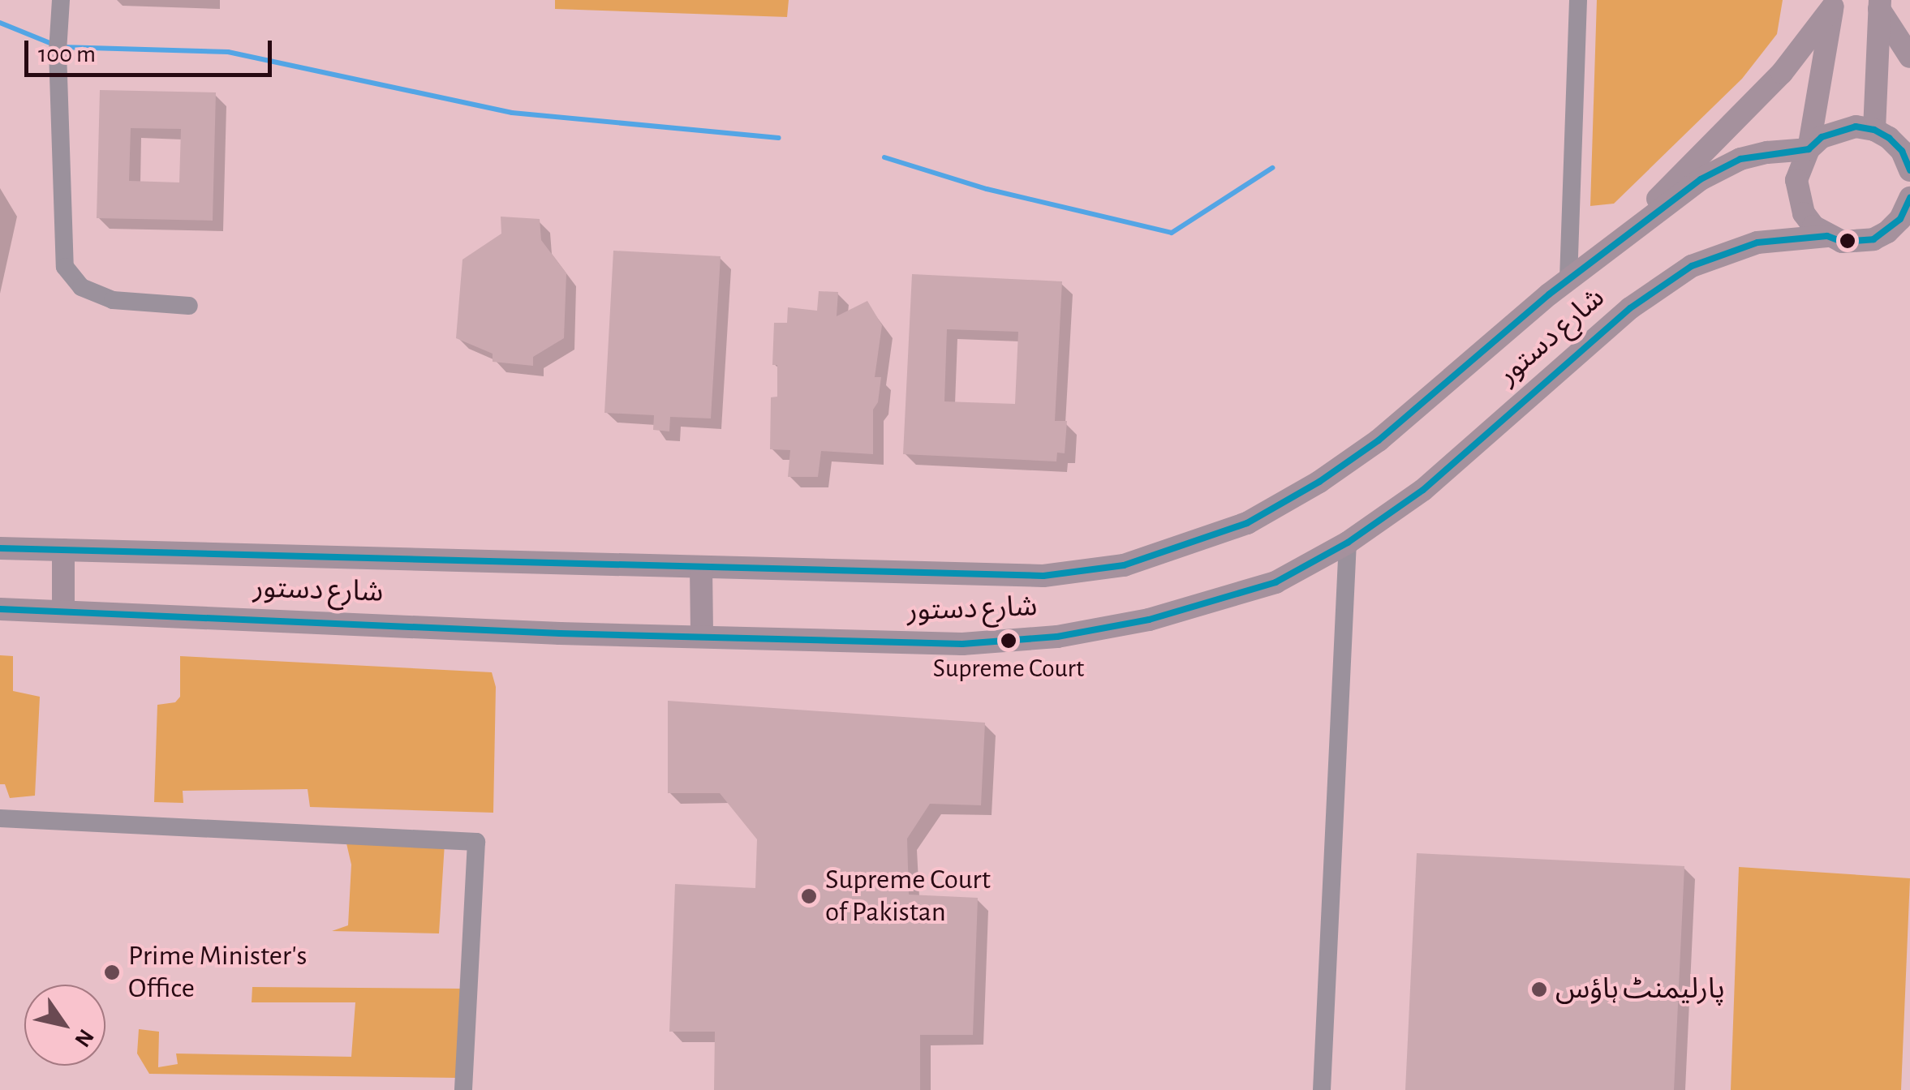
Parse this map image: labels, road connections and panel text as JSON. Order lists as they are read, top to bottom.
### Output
{
  "streets": {
    "main road": ["شارع دستور"]
  },
  "places": [
    "Supreme Court",
    "Supreme Court of Pakistan",
    "Prime Minister's Office",
    "پارلیمنٹ ہاؤس"
  ],
  "scale_bar": "100 m",
  "north": "bottom right"
}
